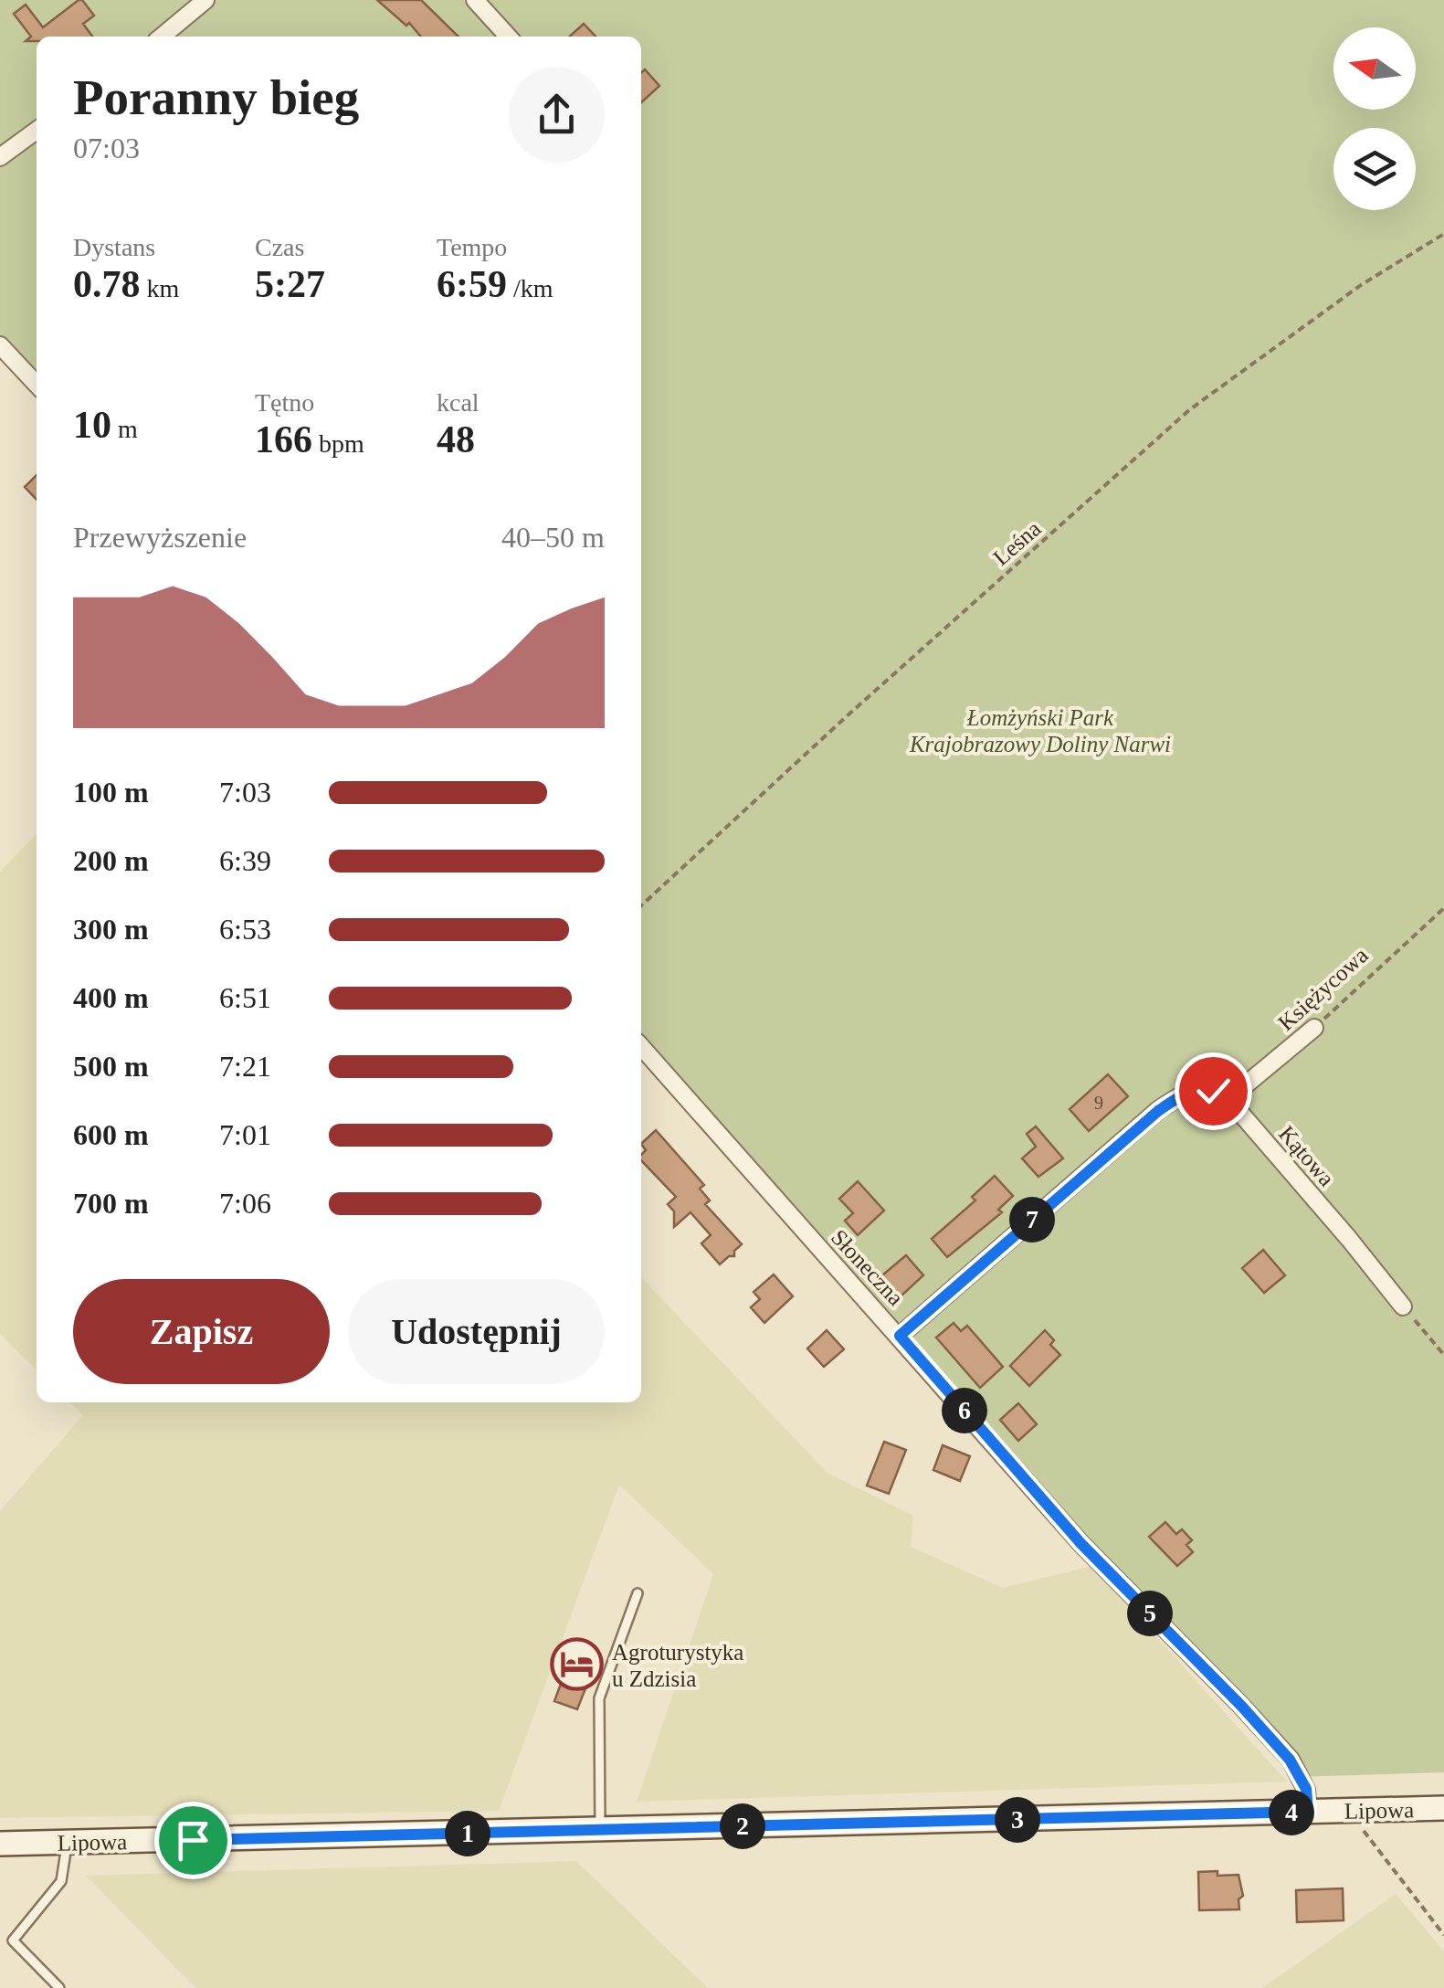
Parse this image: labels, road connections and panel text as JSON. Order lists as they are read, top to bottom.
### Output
{
  "streets": {
    "main road": ["Lipowa"],
    "street": ["Księżycowa", "Kątowa", "Słoneczna"],
    "path": ["Leśna"]
  },
  "crossings": [
    ["Księżycowa", "Kątowa"],
    ["Słoneczna", "Lipowa"]
  ],
  "parks": ["Łomżyński Park Krajobrazowy Doliny Narwi"],
  "places": {
    "hotel": ["Agroturystyka u Zdzisia"]
  },
  "house_numbers": ["9"],
  "north": "left",
  "page": {
    "heading": ["Poranny bieg", "07:03"],
    "stats": [
      ["Dystans", "0.78 km"],
      ["Czas", "5:27"],
      ["Tempo", "6:59 /km"],
      ["10 m"],
      ["Tętno", "166 bpm"],
      ["kcal", "48"]
    ],
    "chart": ["Przewyższenie", "40–50 m"],
    "list": [
      {
        "name": "100 m",
        "note": "7:03"
      },
      {
        "name": "200 m",
        "note": "6:39"
      },
      {
        "name": "300 m",
        "note": "6:53"
      },
      {
        "name": "400 m",
        "note": "6:51"
      },
      {
        "name": "500 m",
        "note": "7:21"
      },
      {
        "name": "600 m",
        "note": "7:01"
      },
      {
        "name": "700 m",
        "note": "7:06"
      }
    ],
    "pins": [
      "7",
      "6",
      "5",
      "4",
      "3",
      "2",
      "1"
    ],
    "buttons": ["Zapisz", "Udostępnij"]
  }
}
